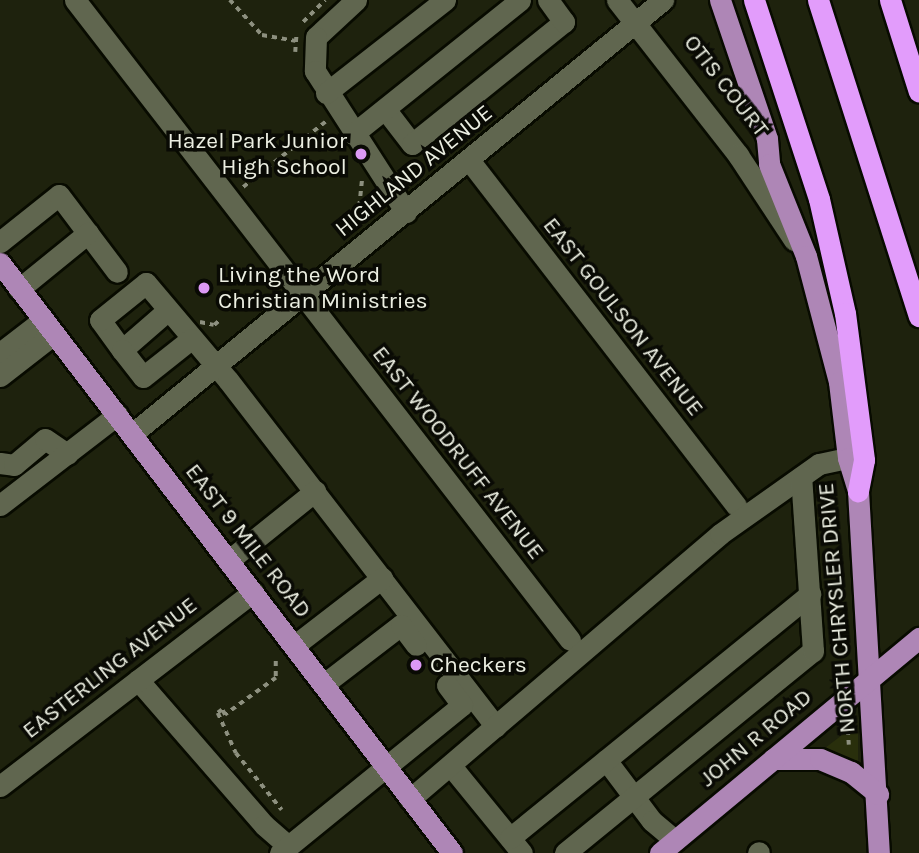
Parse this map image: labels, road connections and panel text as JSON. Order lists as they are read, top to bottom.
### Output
{
  "streets": {
    "main road": ["EAST 9 MILE ROAD", "NORTH CHRYSLER DRIVE", "JOHN R ROAD"],
    "street": [
      "OTIS COURT",
      "HIGHLAND AVENUE",
      "EAST GOULSON AVENUE",
      "EAST WOODRUFF AVENUE",
      "EASTERLING AVENUE"
    ]
  },
  "crossings": [
    ["OTIS COURT", "HIGHLAND AVENUE"],
    ["OTIS COURT", "NORTH CHRYSLER DRIVE"],
    ["HIGHLAND AVENUE", "EAST GOULSON AVENUE"],
    ["HIGHLAND AVENUE", "EAST WOODRUFF AVENUE"],
    ["HIGHLAND AVENUE", "EAST 9 MILE ROAD"],
    ["EAST 9 MILE ROAD", "EASTERLING AVENUE"],
    ["NORTH CHRYSLER DRIVE", "JOHN R ROAD"]
  ],
  "places": ["Hazel Park Junior High School", "Living the Word Christian Ministries", "Checkers"]
}
